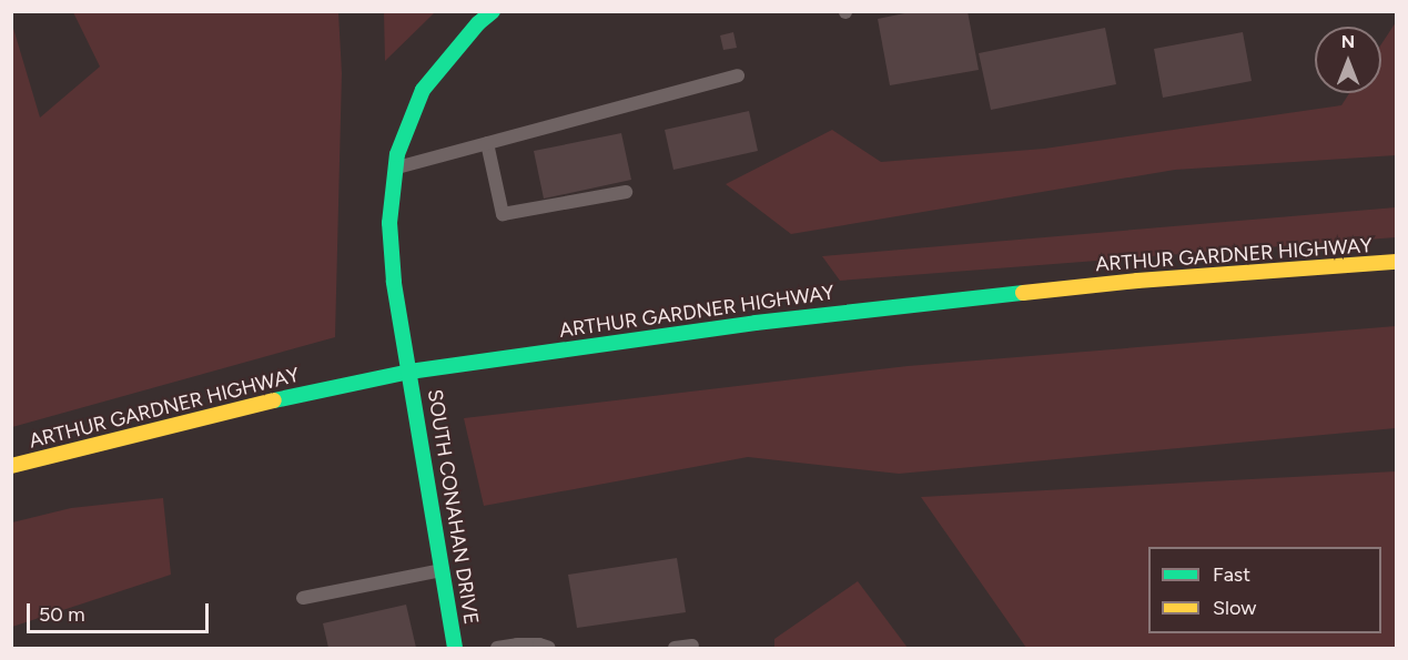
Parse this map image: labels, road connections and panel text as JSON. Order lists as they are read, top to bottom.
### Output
{
  "streets": {
    "main road": ["ARTHUR GARDNER HIGHWAY", "SOUTH CONAHAN DRIVE"]
  },
  "crossings": [
    ["ARTHUR GARDNER HIGHWAY", "SOUTH CONAHAN DRIVE"]
  ],
  "legend": ["Fast", "Slow"],
  "scale_bar": "50 m",
  "north": "top"
}
